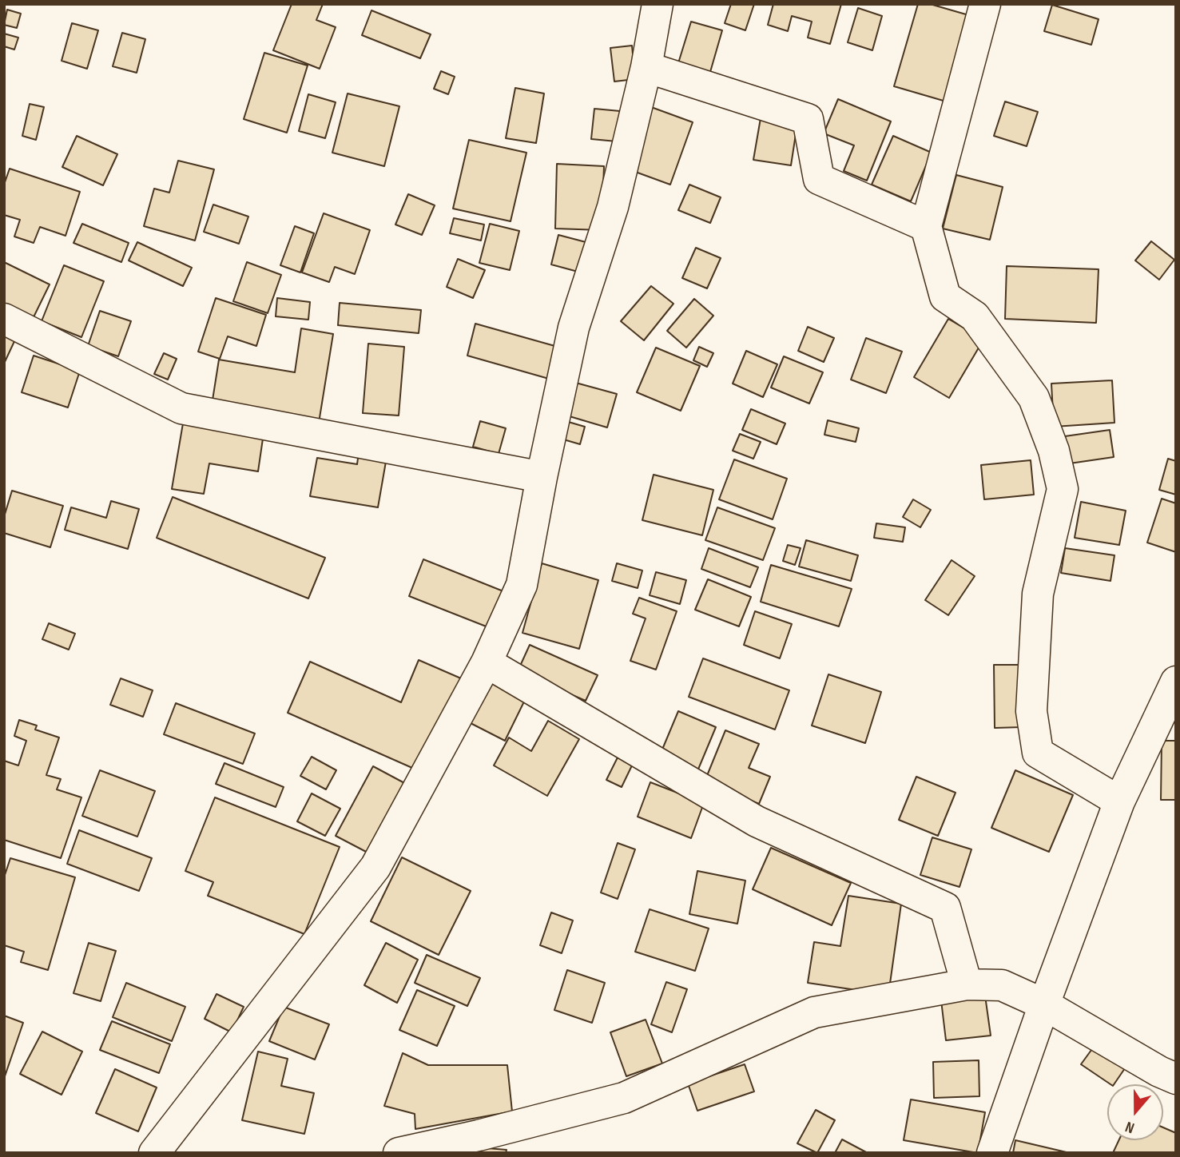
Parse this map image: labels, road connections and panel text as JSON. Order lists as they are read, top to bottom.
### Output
{
  "north": "bottom"
}
